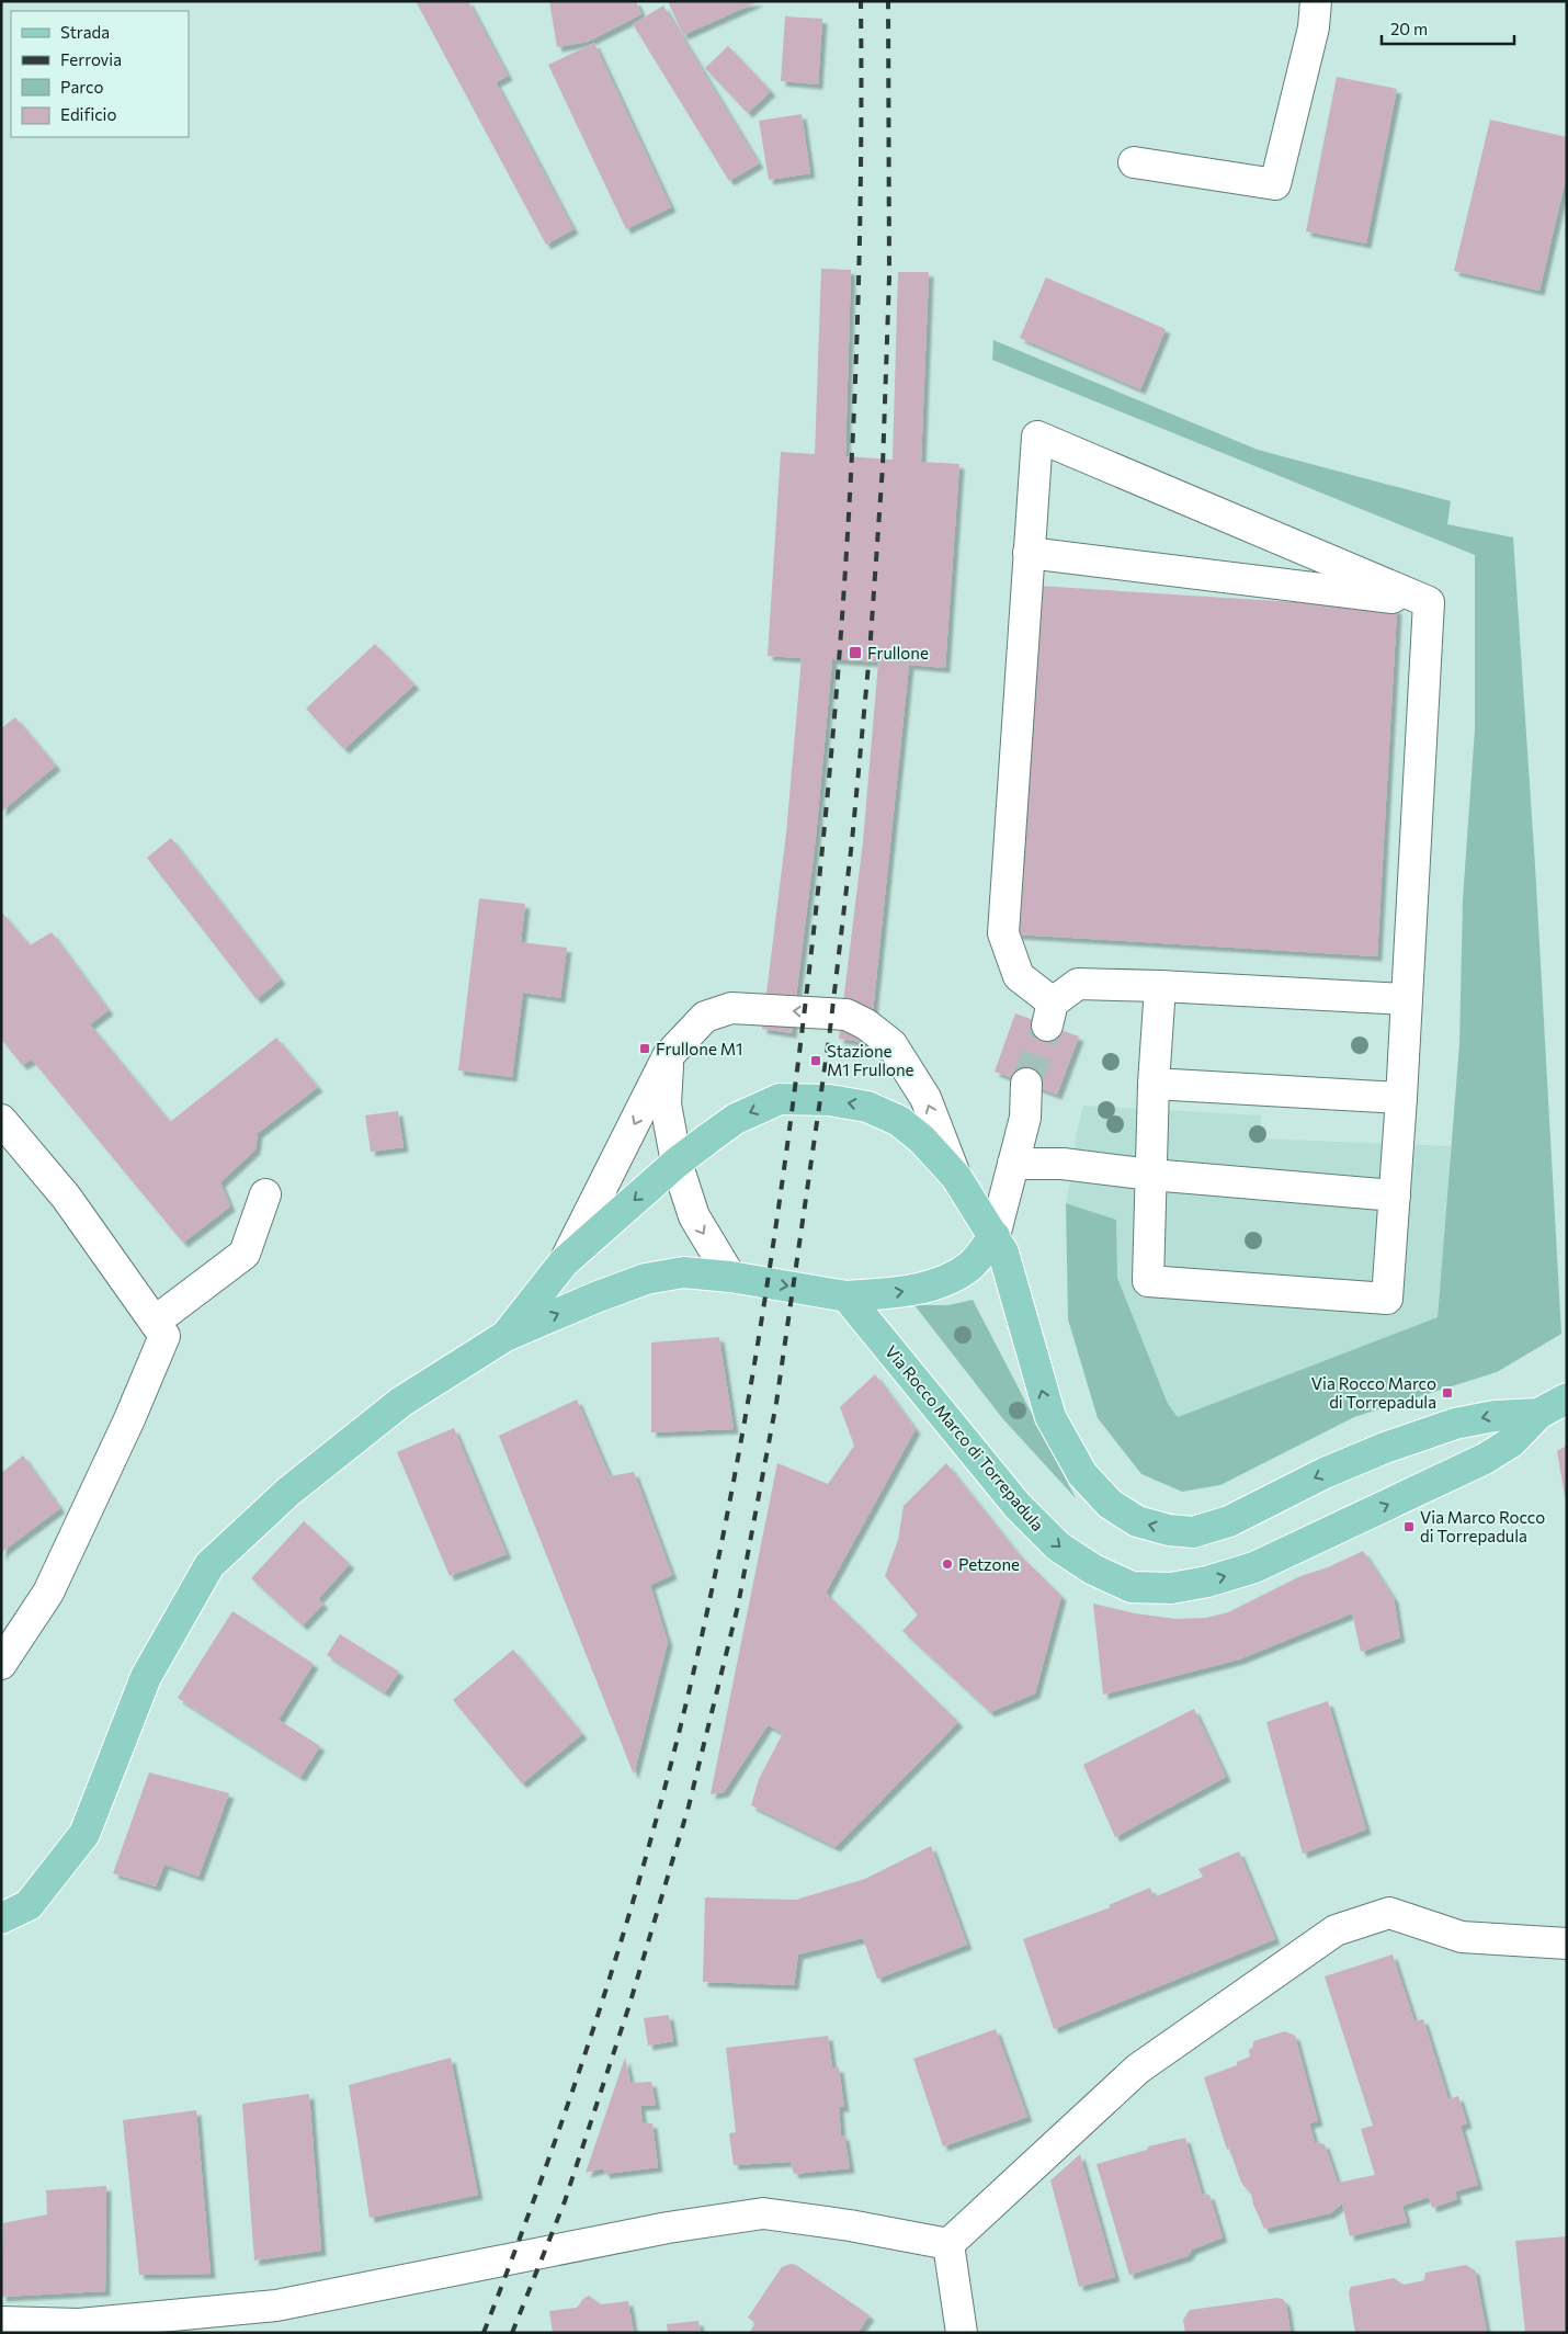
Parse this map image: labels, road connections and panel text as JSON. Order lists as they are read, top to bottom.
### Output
{
  "streets": {
    "main road": ["Via Rocco Marco di Torrepadula"]
  },
  "places": {
    "transit": [
      "Frullone",
      "Frullone M1",
      "Stazione M1 Frullone",
      "Via Rocco Marco di Torrepadula",
      "Via Marco Rocco di Torrepadula"
    ],
    "other": ["Petzone"]
  },
  "legend": [
    "Strada",
    "Ferrovia",
    "Parco",
    "Edificio"
  ],
  "scale_bar": "20 m"
}
